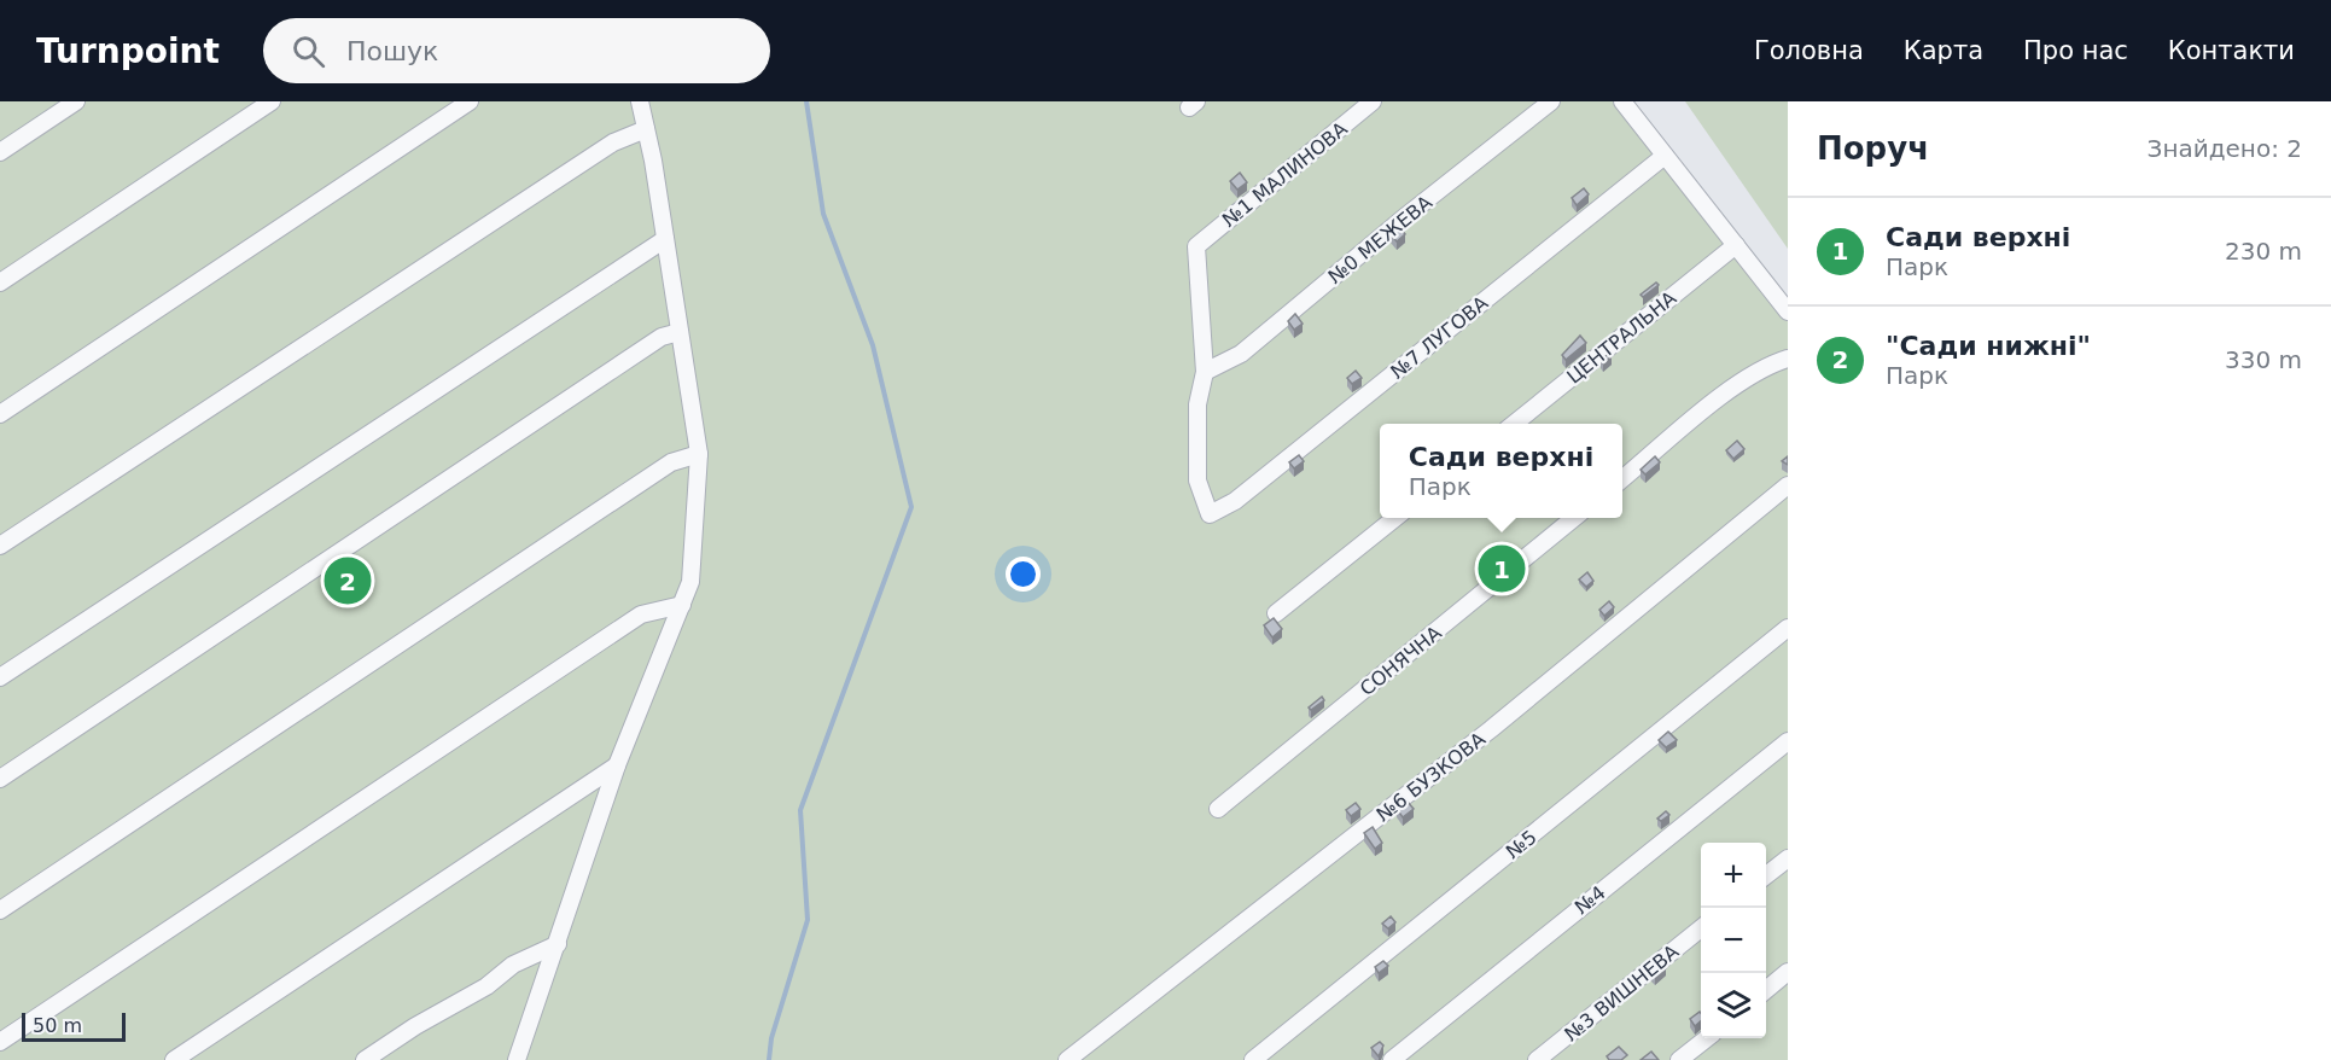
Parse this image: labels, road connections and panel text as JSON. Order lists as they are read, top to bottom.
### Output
{
  "streets": {
    "street": [
      "№1 МАЛИНОВА",
      "№0 МЕЖЕВА",
      "№7 ЛУГОВА",
      "ЦЕНТРАЛЬНА",
      "СОНЯЧНА",
      "№6 БУЗКОВА",
      "№5",
      "№4",
      "№3 ВИШНЕВА"
    ]
  },
  "crossings": [
    ["№1 МАЛИНОВА", "№0 МЕЖЕВА"],
    ["№1 МАЛИНОВА", "№7 ЛУГОВА"],
    ["№0 МЕЖЕВА", "№7 ЛУГОВА"]
  ],
  "scale_bar": "50 m",
  "page": {
    "header": "Turnpoint",
    "search": "Пошук",
    "nav": [
      "Головна",
      "Карта",
      "Про нас",
      "Контакти"
    ],
    "heading": ["Поруч", "Знайдено: 2"],
    "list": [
      {
        "mark": "1",
        "name": "Сади верхні",
        "note": "Парк",
        "value": "230 m"
      },
      {
        "mark": "2",
        "name": "\"Сади нижні\"",
        "note": "Парк",
        "value": "330 m"
      }
    ],
    "popup": ["Сади верхні", "Парк"],
    "pins": ["1", "2"],
    "map_buttons": ["+", "−"],
    "scale": "50 m"
  }
}
